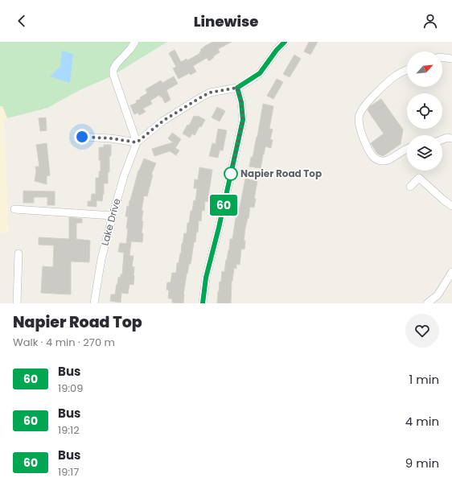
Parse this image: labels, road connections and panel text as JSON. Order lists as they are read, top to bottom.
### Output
{
  "streets": {
    "street": ["Lake Drive"]
  },
  "places": ["Napier Road Top"],
  "lines": ["bus line 60"],
  "north": "top right",
  "page": {
    "header": "Linewise",
    "on_map": "60",
    "heading": ["Napier Road Top", "Walk · 4 min · 270 m"],
    "list": [
      {
        "mark": "60",
        "name": "Bus",
        "note": "19:09",
        "value": "1 min"
      },
      {
        "mark": "60",
        "name": "Bus",
        "note": "19:12",
        "value": "4 min"
      },
      {
        "mark": "60",
        "name": "Bus",
        "note": "19:17",
        "value": "9 min"
      }
    ]
  }
}
